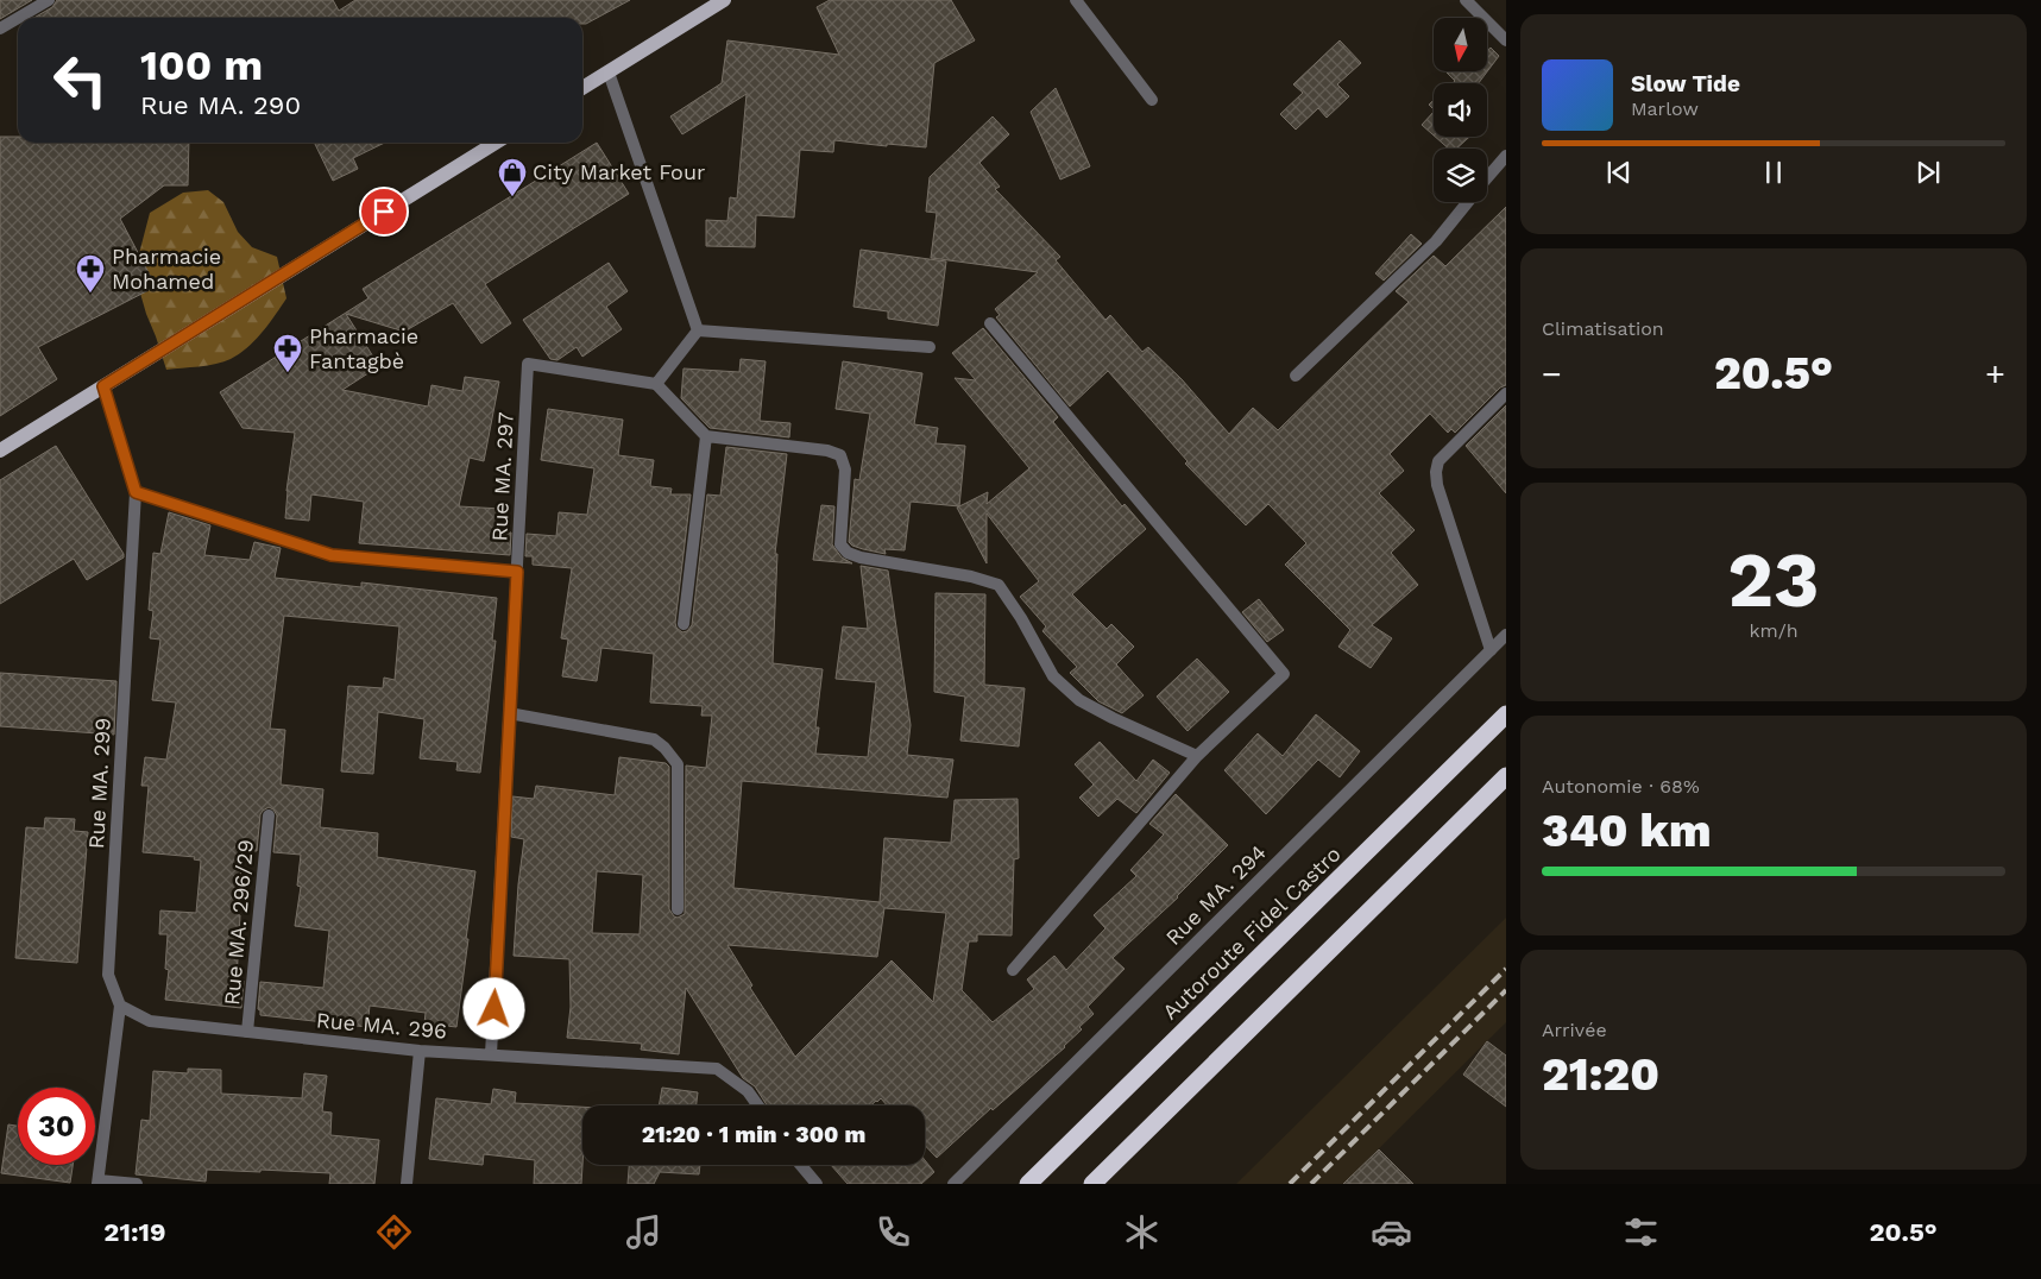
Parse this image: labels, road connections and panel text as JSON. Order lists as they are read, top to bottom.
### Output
{
  "streets": {
    "highway": ["Autoroute Fidel Castro"],
    "street": [
      "Rue MA. 297",
      "Rue MA. 299",
      "Rue MA. 294",
      "Rue MA. 296/29",
      "Rue MA. 296"
    ]
  },
  "crossings": [
    ["Rue MA. 297", "Rue MA. 296"],
    ["Rue MA. 299", "Rue MA. 296"],
    ["Rue MA. 296/29", "Rue MA. 296"]
  ],
  "places": {
    "shop": ["City Market Four"],
    "pharmacy": ["Pharmacie Mohamed", "Pharmacie Fantagbè"]
  },
  "north": "bottom",
  "page": {
    "turn": ["100 m", "Rue MA. 290"],
    "song": ["Slow Tide", "Marlow"],
    "tile": [
      "Climatisation",
      ["23", "km/h"],
      ["Autonomie · 68%", "340 km"],
      ["Arrivée", "21:20"]
    ],
    "heat": ["−", "20.5°", "+"],
    "limit": "30",
    "trip": "21:20 · 1 min · 300 m",
    "tabs": ["21:19", "20.5°"]
  }
}
